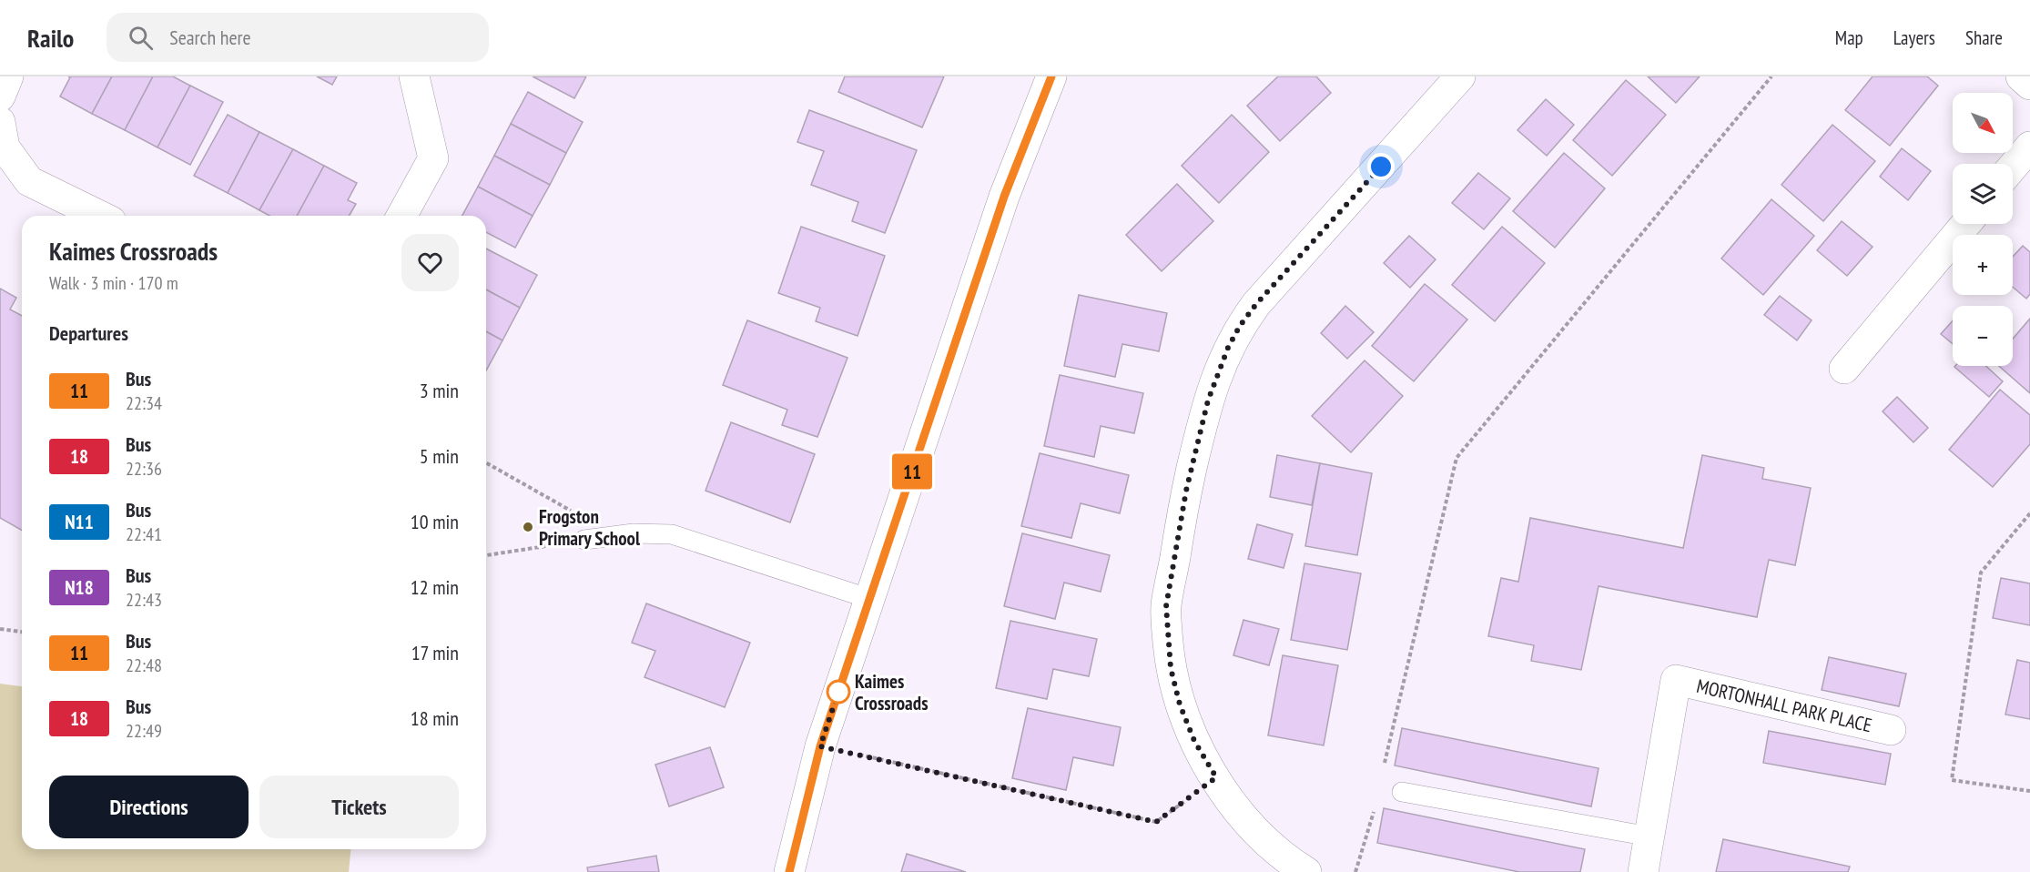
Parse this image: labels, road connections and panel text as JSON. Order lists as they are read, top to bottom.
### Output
{
  "streets": {
    "street": ["MORTONHALL PARK PLACE"]
  },
  "places": ["Frogston Primary School", "Kaimes Crossroads"],
  "lines": ["bus line 11"],
  "north": "bottom right",
  "page": {
    "header": "Railo",
    "search": "Search here",
    "nav": ["Map", "Layers", "Share"],
    "on_map": "11",
    "map_buttons": ["+", "−"],
    "heading": [
      ["Kaimes Crossroads", "Walk · 3 min · 170 m"],
      "Departures"
    ],
    "list": [
      {
        "mark": "11",
        "name": "Bus",
        "note": "22:34",
        "value": "3 min"
      },
      {
        "mark": "18",
        "name": "Bus",
        "note": "22:36",
        "value": "5 min"
      },
      {
        "mark": "N11",
        "name": "Bus",
        "note": "22:41",
        "value": "10 min"
      },
      {
        "mark": "N18",
        "name": "Bus",
        "note": "22:43",
        "value": "12 min"
      },
      {
        "mark": "11",
        "name": "Bus",
        "note": "22:48",
        "value": "17 min"
      },
      {
        "mark": "18",
        "name": "Bus",
        "note": "22:49",
        "value": "18 min"
      }
    ],
    "buttons": ["Directions", "Tickets"]
  }
}
